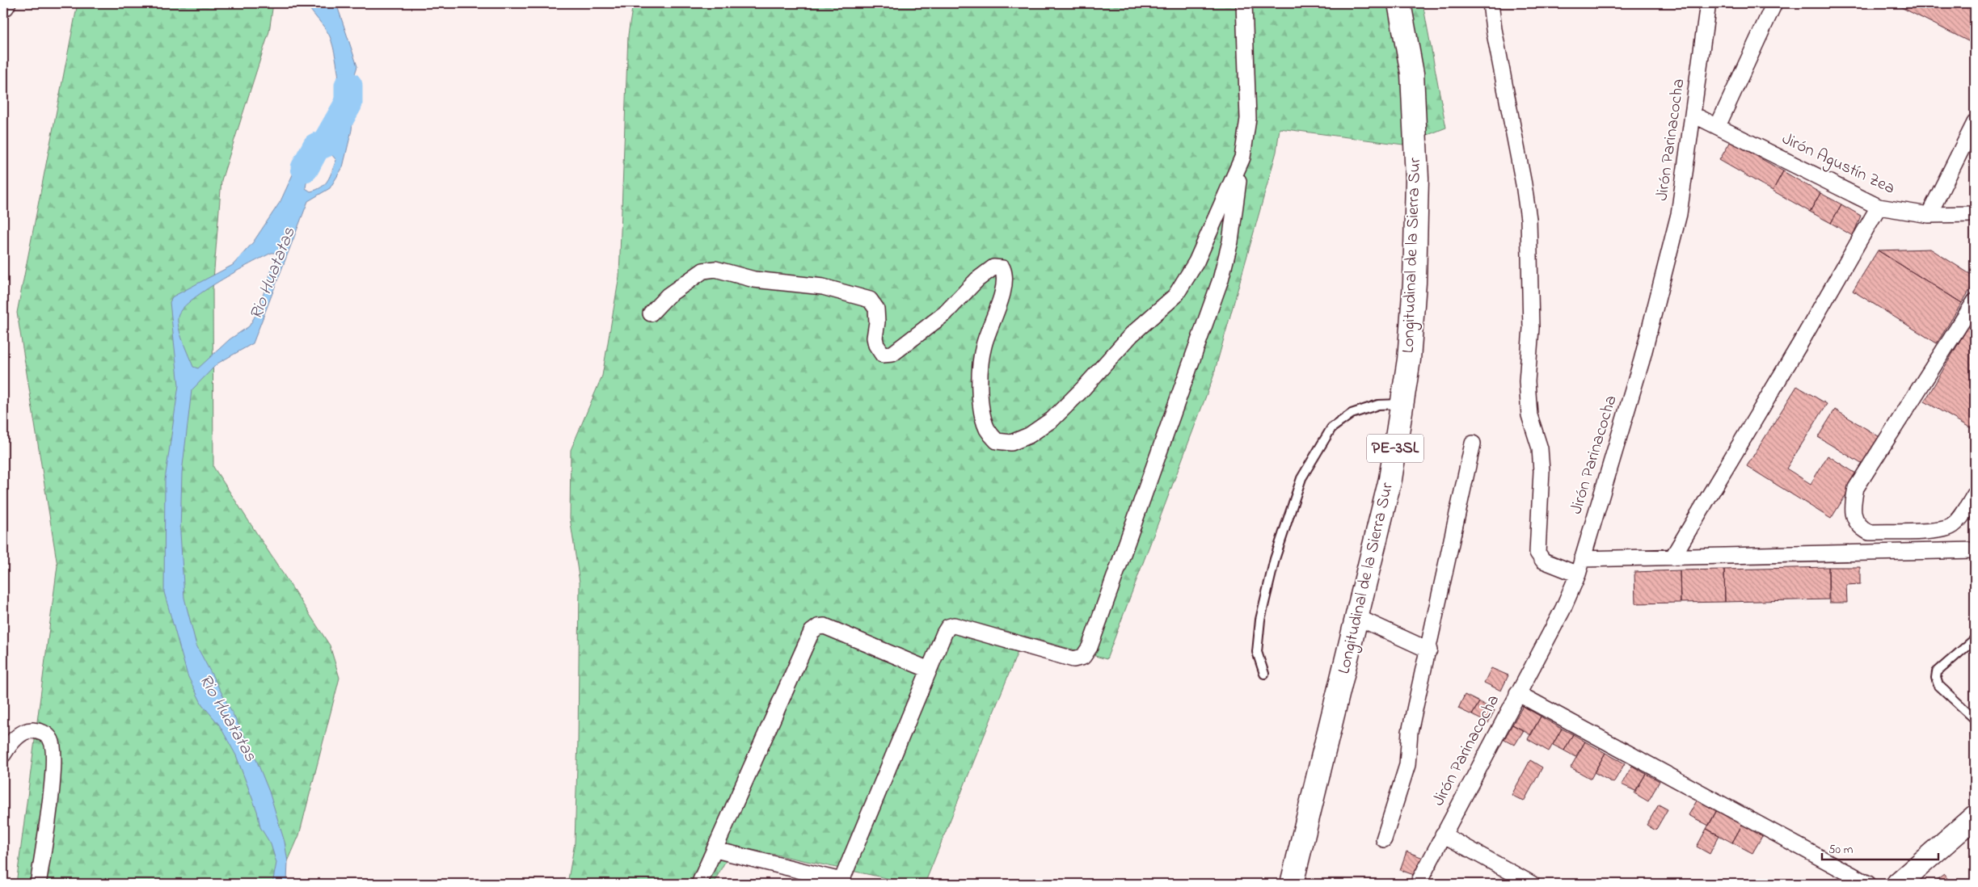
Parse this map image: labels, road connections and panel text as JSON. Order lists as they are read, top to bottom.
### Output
{
  "streets": {
    "main road": ["Longitudinal de la Sierra Sur", "PE-3SL"],
    "street": ["Jirón Parinacocha", "Jirón Agustín Zea"]
  },
  "crossings": [
    ["Jirón Parinacocha", "Jirón Agustín Zea"]
  ],
  "water": ["Rio Huatatas"],
  "scale_bar": "50 m"
}
